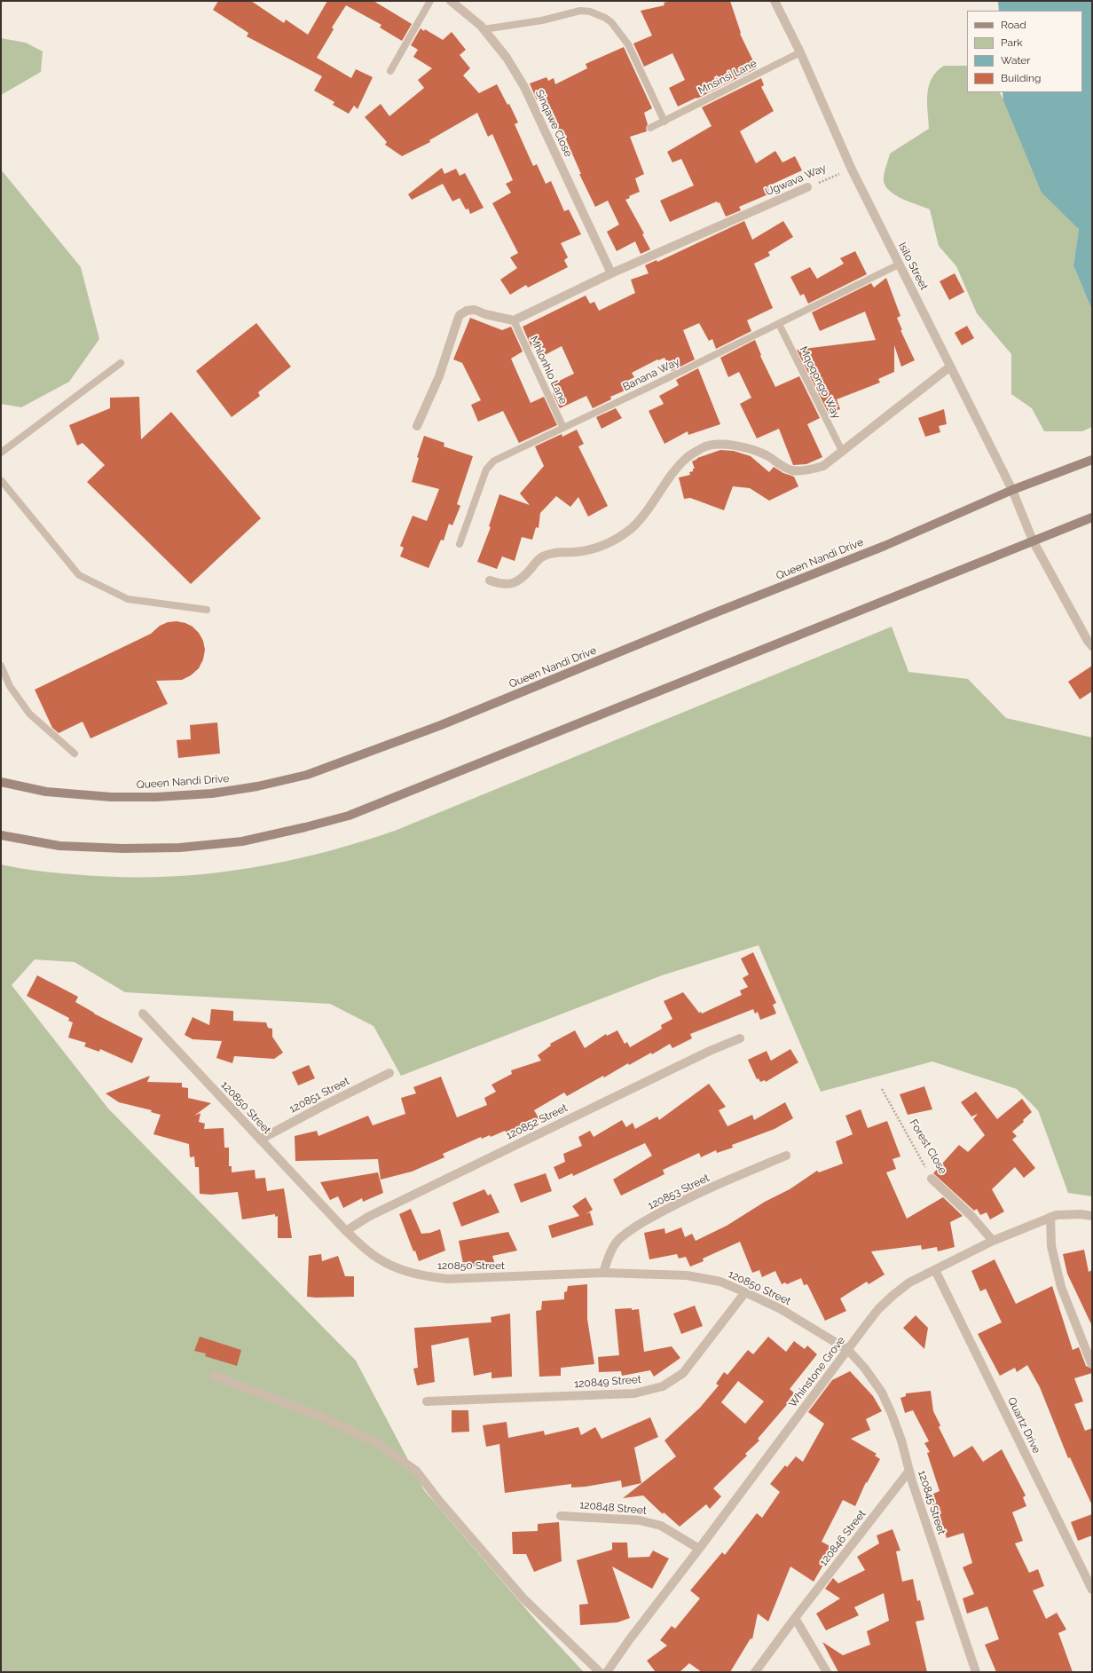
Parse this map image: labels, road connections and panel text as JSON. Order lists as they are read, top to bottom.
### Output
{
  "streets": {
    "main road": ["Queen Nandi Drive"],
    "street": [
      "Sinqawe Close",
      "Ugwava Way",
      "Isilo Street",
      "120851 Street",
      "120850 Street",
      "120852 Street",
      "Forest Close",
      "120853 Street",
      "Whinstone Grove",
      "120849 Street",
      "Quartz Drive",
      "120845 Street",
      "120848 Street",
      "120846 Street"
    ],
    "lane": [
      "Mnsinsi Lane",
      "Mhlonhlo Lane",
      "Banana Way",
      "Mqoqongo Way"
    ]
  },
  "crossings": [
    ["Mnsinsi Lane", "Isilo Street"],
    ["Sinqawe Close", "Ugwava Way"],
    ["Ugwava Way", "Isilo Street"],
    ["Isilo Street", "Banana Way"],
    ["Isilo Street", "Queen Nandi Drive"],
    ["Mhlonhlo Lane", "Banana Way"],
    ["Banana Way", "Mqoqongo Way"],
    ["120851 Street", "120850 Street"],
    ["120850 Street", "120852 Street"],
    ["120850 Street", "120853 Street"],
    ["120850 Street", "Whinstone Grove"],
    ["120850 Street", "120849 Street"],
    ["120850 Street", "120845 Street"],
    ["Forest Close", "Whinstone Grove"],
    ["Whinstone Grove", "Quartz Drive"],
    ["Whinstone Grove", "120845 Street"],
    ["Whinstone Grove", "120848 Street"],
    ["120845 Street", "120846 Street"]
  ],
  "legend": [
    "Road",
    "Park",
    "Water",
    "Building"
  ]
}
